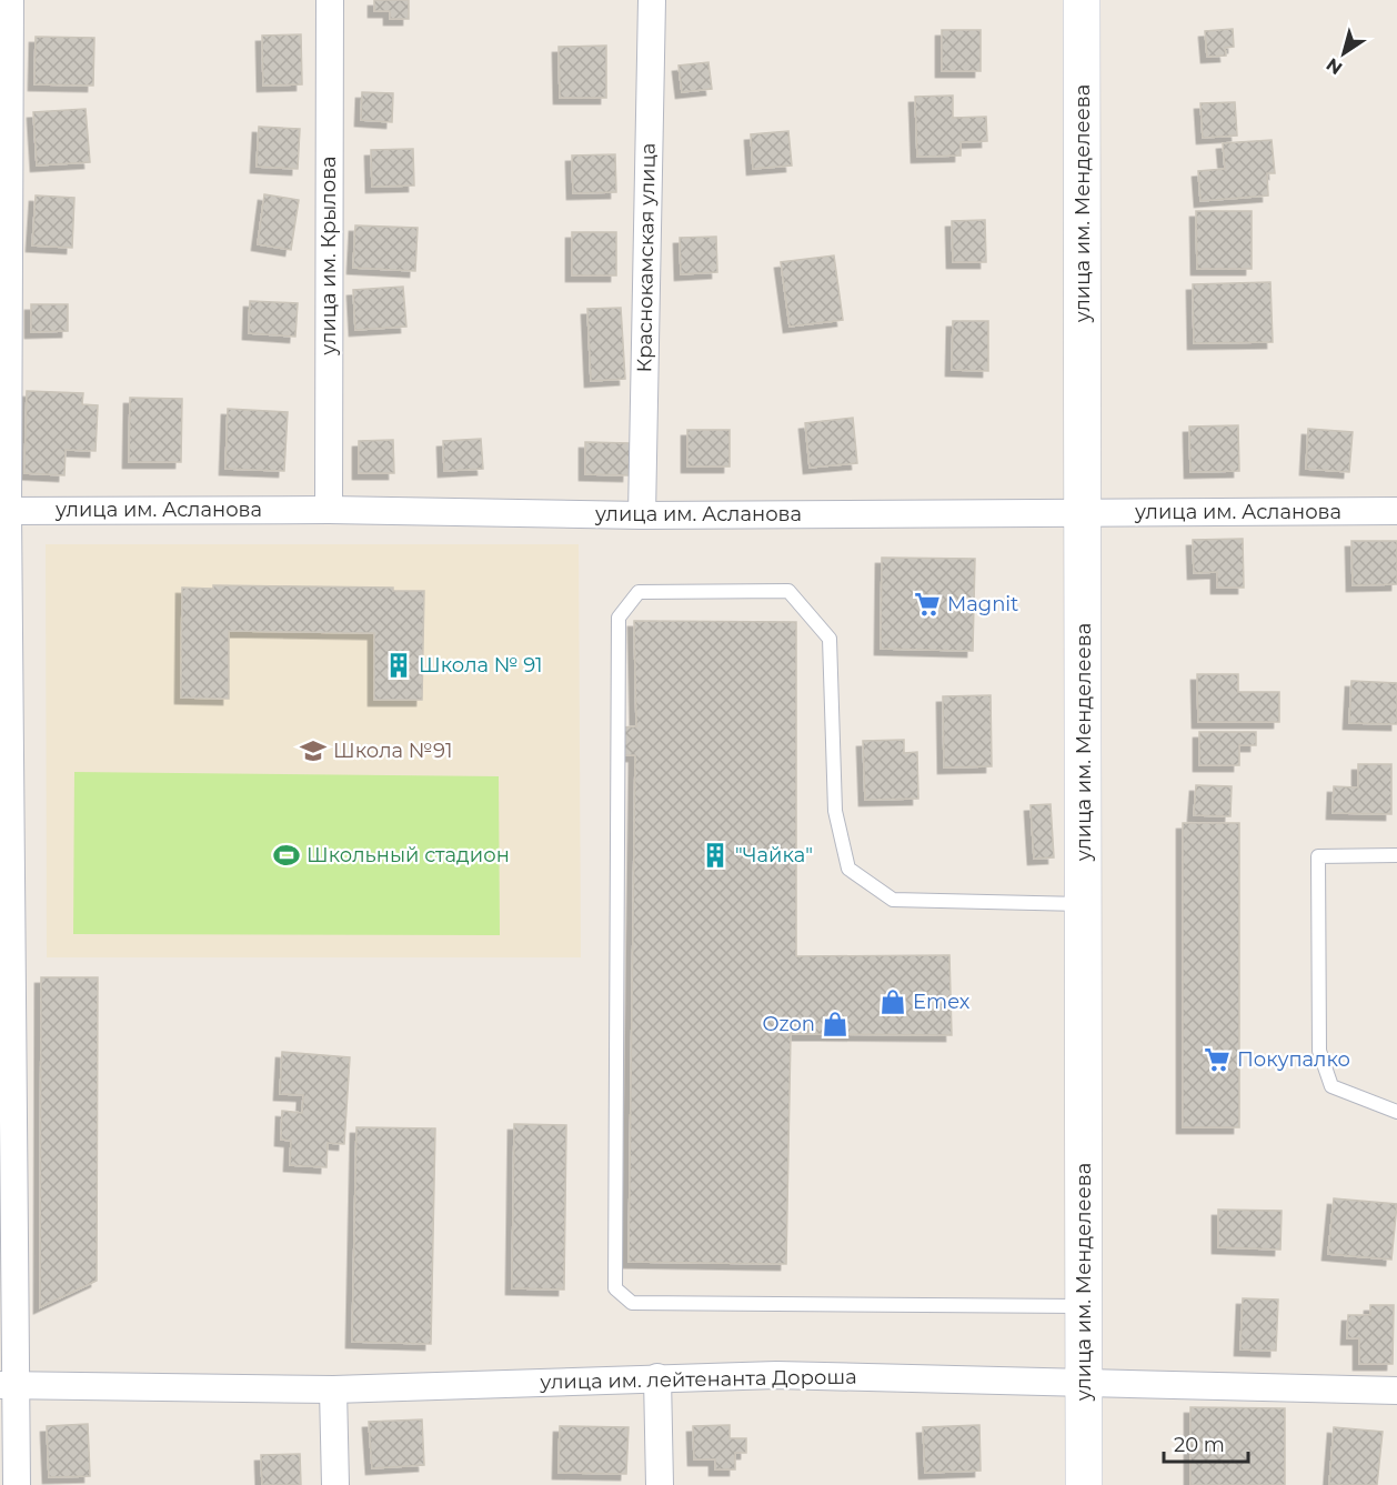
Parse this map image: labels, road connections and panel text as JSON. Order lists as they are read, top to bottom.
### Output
{
  "streets": {
    "main road": ["улица им. Менделеева"],
    "street": [
      "улица им. Крылова",
      "Краснокамская улица",
      "улица им. Асланова",
      "улица им. лейтенанта Дороша"
    ]
  },
  "crossings": [
    ["улица им. Менделеева", "улица им. Асланова"],
    ["улица им. Менделеева", "улица им. лейтенанта Дороша"],
    ["улица им. Крылова", "улица им. Асланова"],
    ["Краснокамская улица", "улица им. Асланова"]
  ],
  "places": {
    "supermarket": ["Magnit", "Покупалко"],
    "building": ["Школа № 91", "\"Чайка\""],
    "school or university": ["Школа №91"],
    "sports": ["Школьный стадион"],
    "shop": ["Emex", "Ozon"]
  },
  "scale_bar": "20 m",
  "north": "bottom left"
}
